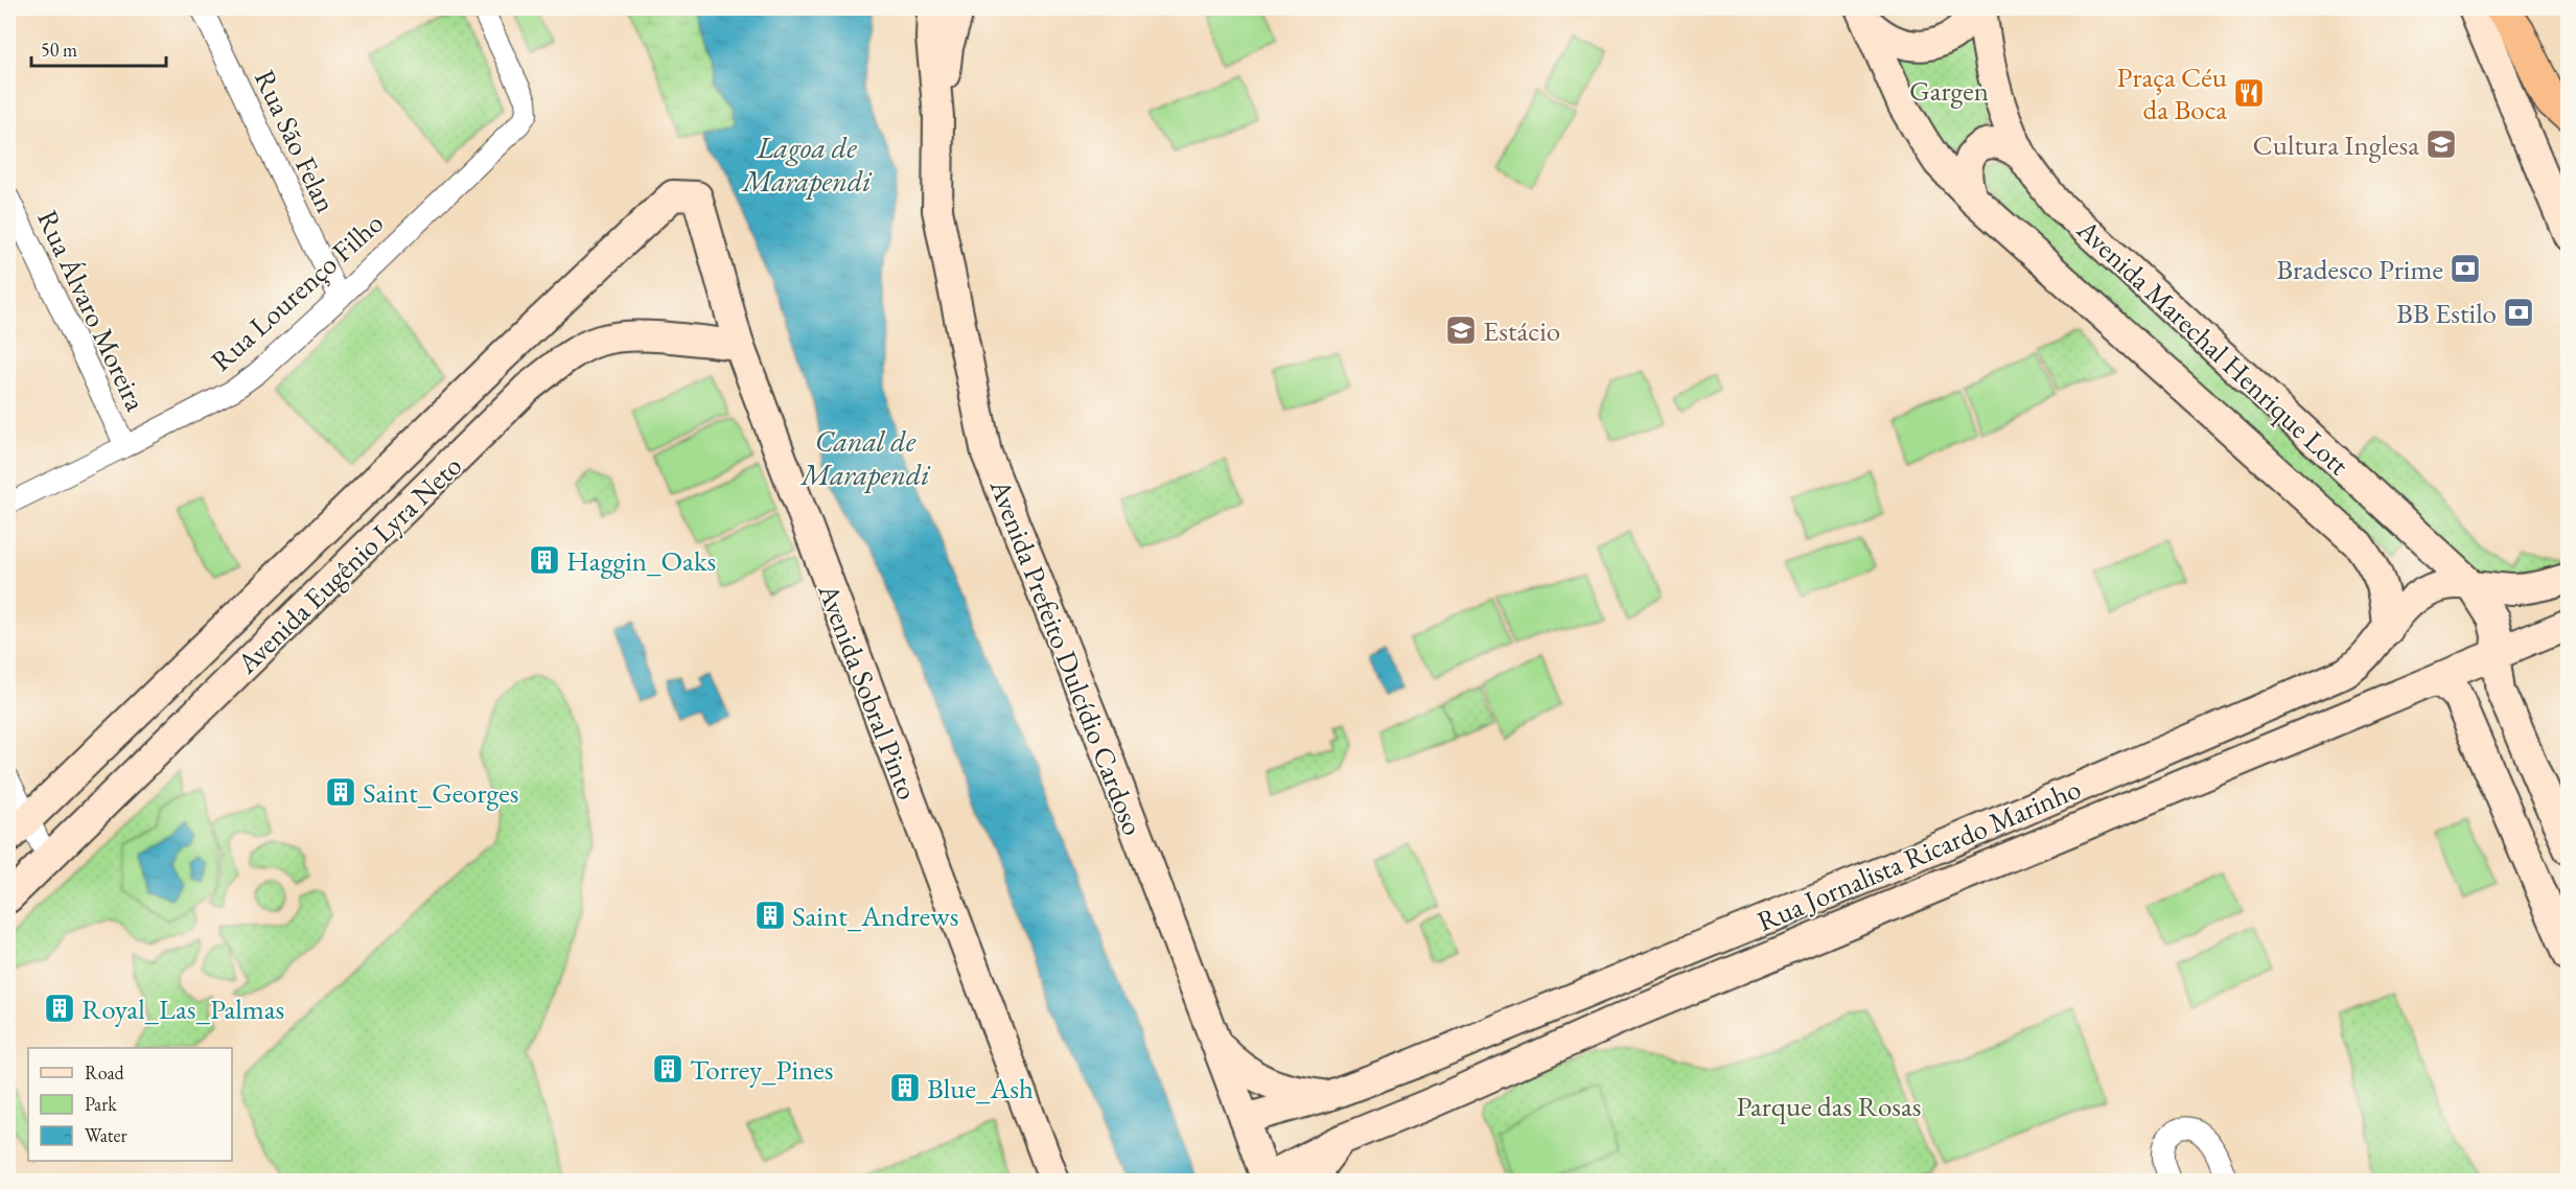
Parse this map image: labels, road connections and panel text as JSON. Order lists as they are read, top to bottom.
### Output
{
  "streets": {
    "street": [
      "Rua São Felan",
      "Rua Lourenço Filho",
      "Rua Álvaro Moreira",
      "Avenida Marechal Henrique Lott",
      "Avenida Eugênio Lyra Neto",
      "Avenida Prefeito Dulcídio Cardoso",
      "Avenida Sobral Pinto",
      "Rua Jornalista Ricardo Marinho"
    ]
  },
  "crossings": [
    ["Rua São Felan", "Rua Lourenço Filho"],
    ["Rua Lourenço Filho", "Rua Álvaro Moreira"],
    ["Avenida Marechal Henrique Lott", "Rua Jornalista Ricardo Marinho"],
    ["Avenida Eugênio Lyra Neto", "Avenida Sobral Pinto"],
    ["Avenida Prefeito Dulcídio Cardoso", "Rua Jornalista Ricardo Marinho"]
  ],
  "water": ["Lagoa de Marapendi", "Canal de Marapendi"],
  "parks": ["Gargen", "Parque das Rosas"],
  "places": {
    "restaurant": ["Praça Céu da Boca"],
    "school or university": ["Cultura Inglesa", "Estácio"],
    "bank": ["Bradesco Prime", "BB Estilo"],
    "building": [
      "Haggin_Oaks",
      "Saint_Georges",
      "Saint_Andrews",
      "Royal_Las_Palmas",
      "Torrey_Pines",
      "Blue_Ash"
    ]
  },
  "legend": ["Road", "Park", "Water"],
  "scale_bar": "50 m"
}
